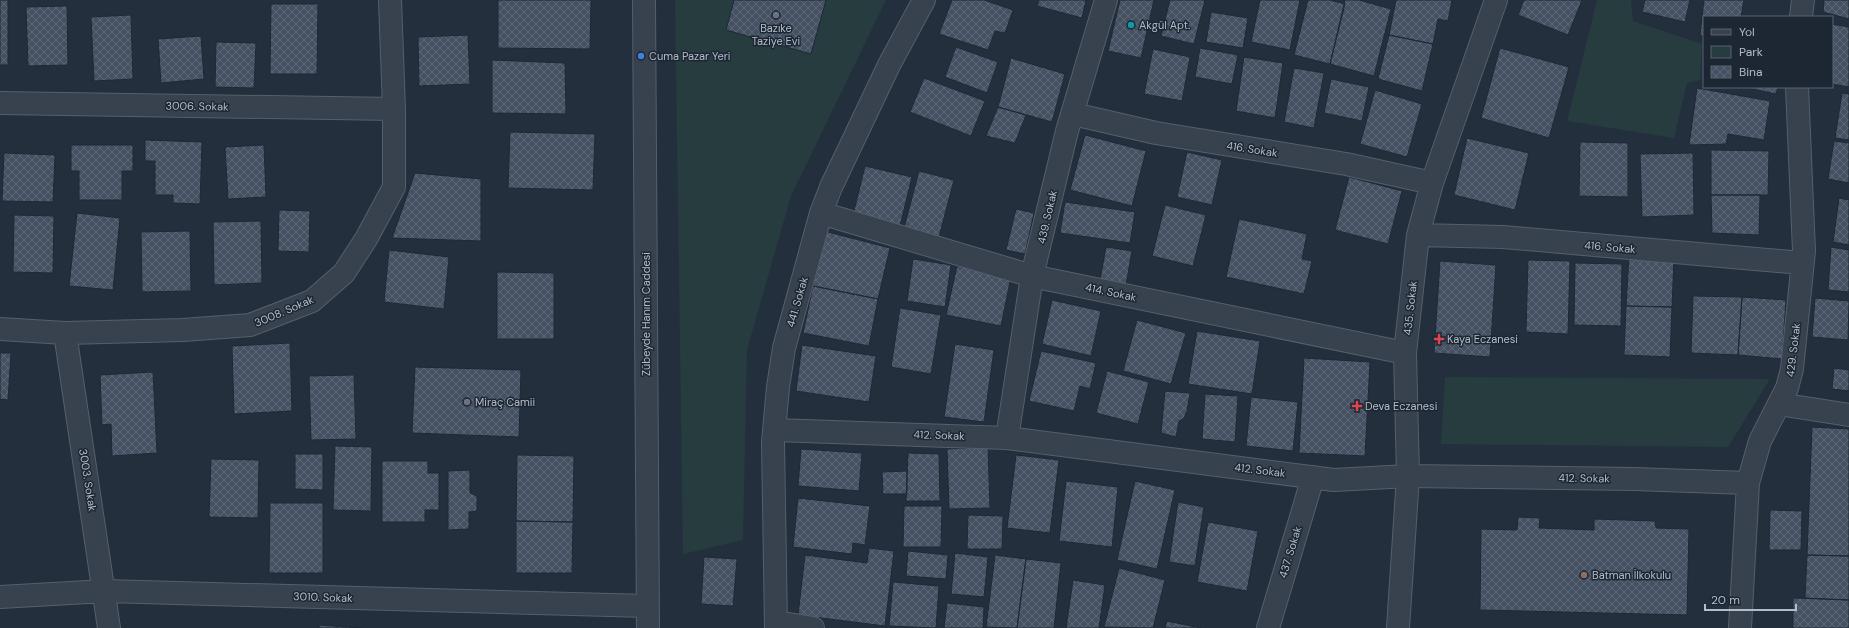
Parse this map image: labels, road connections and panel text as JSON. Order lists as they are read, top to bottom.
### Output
{
  "streets": {
    "street": [
      "3006. Sokak",
      "416. Sokak",
      "439. Sokak",
      "414. Sokak",
      "441. Sokak",
      "435. Sokak",
      "3008. Sokak",
      "Zübeyde Hanım Caddesi",
      "429. Sokak",
      "412. Sokak",
      "3003. Sokak",
      "437. Sokak",
      "3010. Sokak"
    ]
  },
  "crossings": [
    ["3006. Sokak", "3008. Sokak"],
    ["416. Sokak", "439. Sokak"],
    ["416. Sokak", "435. Sokak"],
    ["416. Sokak", "429. Sokak"],
    ["439. Sokak", "414. Sokak"],
    ["439. Sokak", "412. Sokak"],
    ["414. Sokak", "441. Sokak"],
    ["414. Sokak", "435. Sokak"],
    ["441. Sokak", "412. Sokak"],
    ["435. Sokak", "412. Sokak"],
    ["3008. Sokak", "3003. Sokak"],
    ["Zübeyde Hanım Caddesi", "3010. Sokak"],
    ["429. Sokak", "412. Sokak"],
    ["412. Sokak", "437. Sokak"],
    ["3003. Sokak", "3010. Sokak"]
  ],
  "places": {
    "other": [
      "Bazıke Taziye Evi",
      "Akgül Apt.",
      "Cuma Pazar Yeri",
      "Miraç Camii",
      "Batman İlkokulu"
    ],
    "health": ["Kaya Eczanesi", "Deva Eczanesi"]
  },
  "legend": ["Yol", "Park", "Bina"],
  "scale_bar": "20 m"
}
